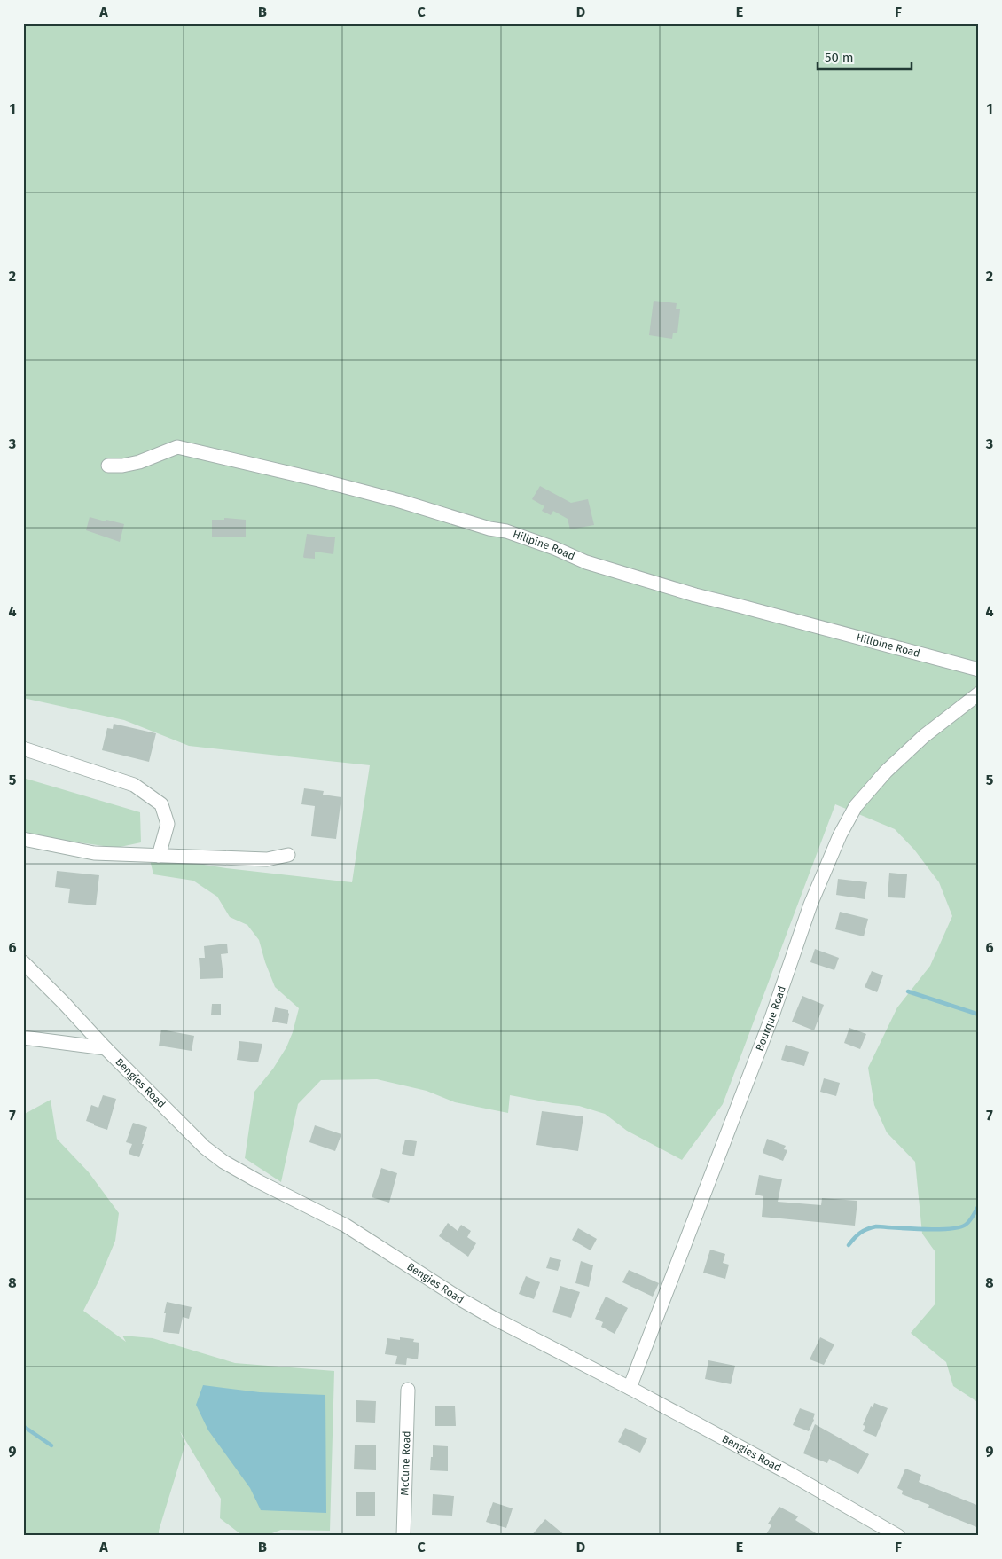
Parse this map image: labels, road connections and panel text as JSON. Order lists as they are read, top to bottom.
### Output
{
  "streets": {
    "street": [
      "Hillpine Road",
      "Bourque Road",
      "Bengies Road",
      "McCune Road"
    ]
  },
  "crossings": [
    ["Bourque Road", "Bengies Road"]
  ],
  "scale_bar": "50 m",
  "grid": {
    "columns": [
      "A",
      "B",
      "C",
      "D",
      "E",
      "F"
    ],
    "rows": [
      "1",
      "2",
      "3",
      "4",
      "5",
      "6",
      "7",
      "8",
      "9"
    ]
  }
}
